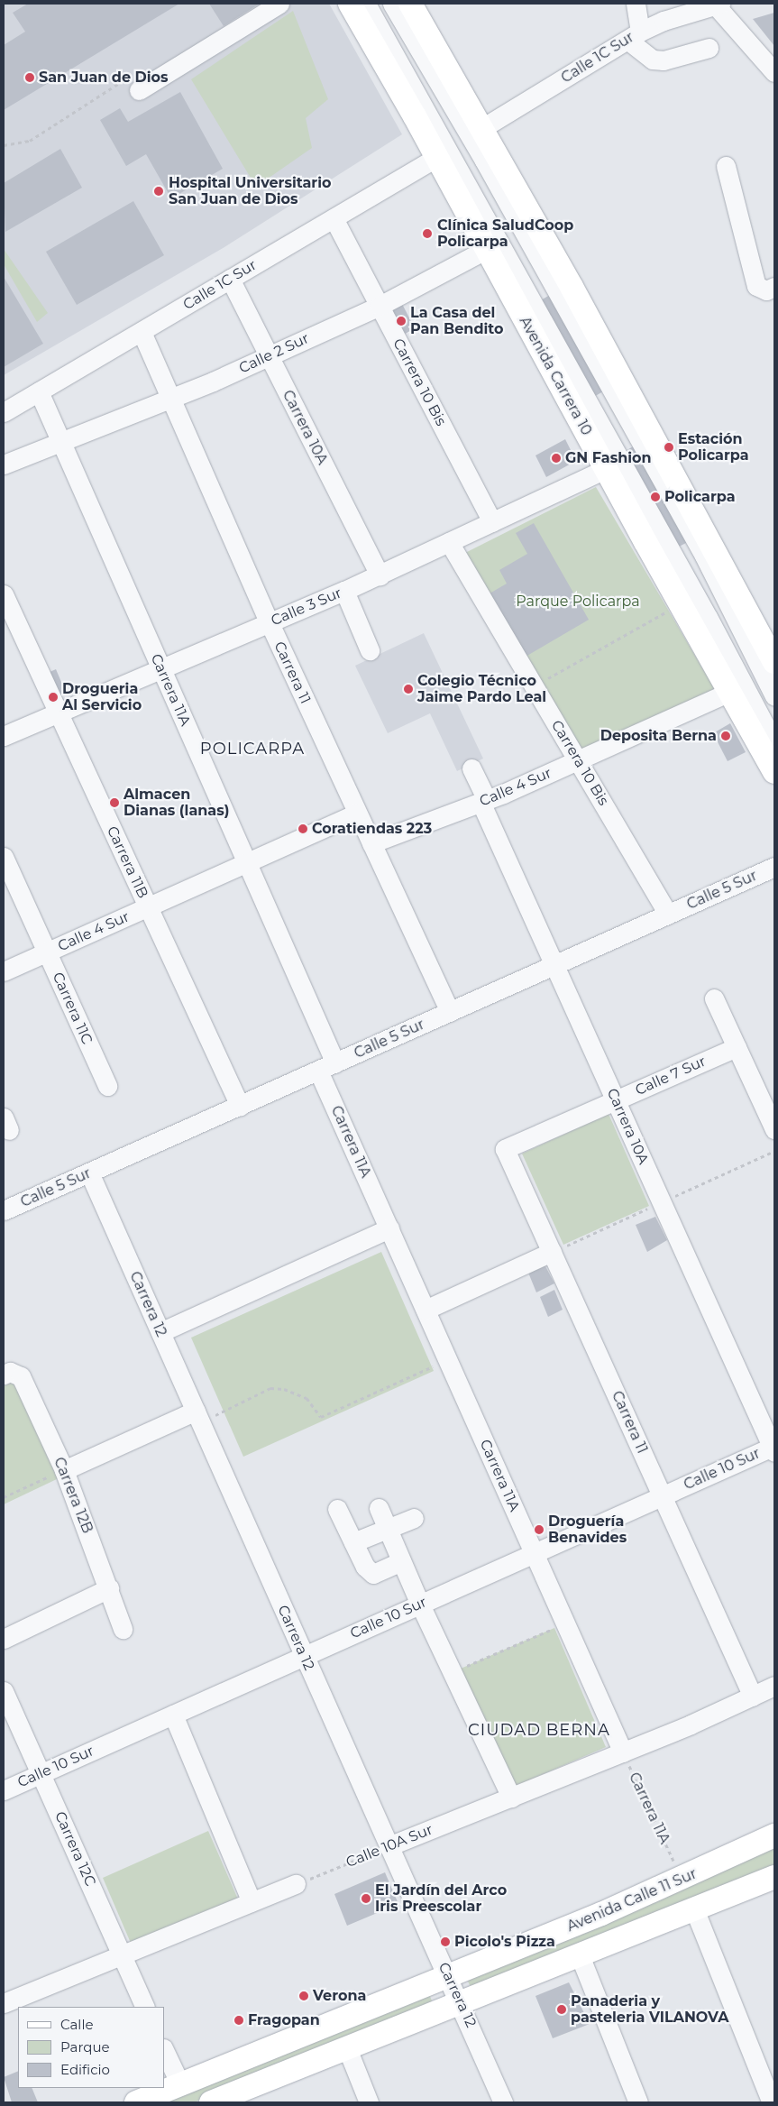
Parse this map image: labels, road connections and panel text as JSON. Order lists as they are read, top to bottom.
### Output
{
  "streets": {
    "main road": ["Avenida Carrera 10", "Avenida Calle 11 Sur"],
    "street": [
      "Calle 1C Sur",
      "Calle 2 Sur",
      "Carrera 10 Bis",
      "Carrera 10A",
      "Calle 3 Sur",
      "Carrera 11",
      "Carrera 11A",
      "Calle 4 Sur",
      "Carrera 11B",
      "Calle 5 Sur",
      "Carrera 11C",
      "Calle 7 Sur",
      "Carrera 12",
      "Calle 10 Sur",
      "Carrera 12B",
      "Calle 10A Sur",
      "Carrera 12C"
    ]
  },
  "crossings": [
    ["Calle 1C Sur", "Avenida Carrera 10"],
    ["Calle 1C Sur", "Carrera 10 Bis"],
    ["Calle 1C Sur", "Carrera 10A"],
    ["Calle 1C Sur", "Carrera 11"],
    ["Calle 1C Sur", "Carrera 11A"],
    ["Calle 2 Sur", "Avenida Carrera 10"],
    ["Calle 2 Sur", "Carrera 10 Bis"],
    ["Calle 2 Sur", "Carrera 10A"],
    ["Calle 2 Sur", "Carrera 11"],
    ["Calle 2 Sur", "Carrera 11A"],
    ["Avenida Carrera 10", "Calle 3 Sur"],
    ["Avenida Carrera 10", "Calle 4 Sur"],
    ["Carrera 10 Bis", "Calle 3 Sur"],
    ["Carrera 10 Bis", "Calle 4 Sur"],
    ["Carrera 10 Bis", "Calle 5 Sur"],
    ["Carrera 10A", "Calle 3 Sur"],
    ["Carrera 10A", "Calle 4 Sur"],
    ["Carrera 10A", "Calle 5 Sur"],
    ["Carrera 10A", "Calle 7 Sur"],
    ["Carrera 10A", "Calle 10 Sur"],
    ["Calle 3 Sur", "Carrera 11"],
    ["Calle 3 Sur", "Carrera 11A"],
    ["Calle 3 Sur", "Carrera 11B"],
    ["Carrera 11", "Calle 4 Sur"],
    ["Carrera 11", "Calle 5 Sur"],
    ["Carrera 11", "Calle 7 Sur"],
    ["Carrera 11", "Calle 10 Sur"],
    ["Carrera 11", "Calle 10A Sur"],
    ["Carrera 11A", "Calle 4 Sur"],
    ["Carrera 11A", "Calle 5 Sur"],
    ["Carrera 11A", "Calle 10 Sur"],
    ["Carrera 11A", "Calle 10A Sur"],
    ["Carrera 11A", "Avenida Calle 11 Sur"],
    ["Calle 4 Sur", "Carrera 11B"],
    ["Calle 4 Sur", "Carrera 11C"],
    ["Carrera 11B", "Calle 5 Sur"],
    ["Calle 5 Sur", "Carrera 12"],
    ["Carrera 12", "Calle 10 Sur"],
    ["Carrera 12", "Calle 10A Sur"],
    ["Carrera 12", "Avenida Calle 11 Sur"],
    ["Calle 10 Sur", "Carrera 12C"]
  ],
  "districts": ["POLICARPA", "CIUDAD BERNA"],
  "parks": ["Parque Policarpa"],
  "places": [
    "San Juan de Dios",
    "Hospital Universitario San Juan de Dios",
    "Clínica SaludCoop Policarpa",
    "La Casa del Pan Bendito",
    "Estación Policarpa",
    "GN Fashion",
    "Policarpa",
    "Colegio Técnico Jaime Pardo Leal",
    "Drogueria Al Servicio",
    "Deposita Berna",
    "Almacen Dianas (lanas)",
    "Coratiendas 223",
    "Droguería Benavides",
    "El Jardín del Arco Iris Preescolar",
    "Picolo's Pizza",
    "Verona",
    "Panaderia y pasteleria VILANOVA",
    "Fragopan"
  ],
  "legend": ["Calle", "Parque", "Edificio"]
}
